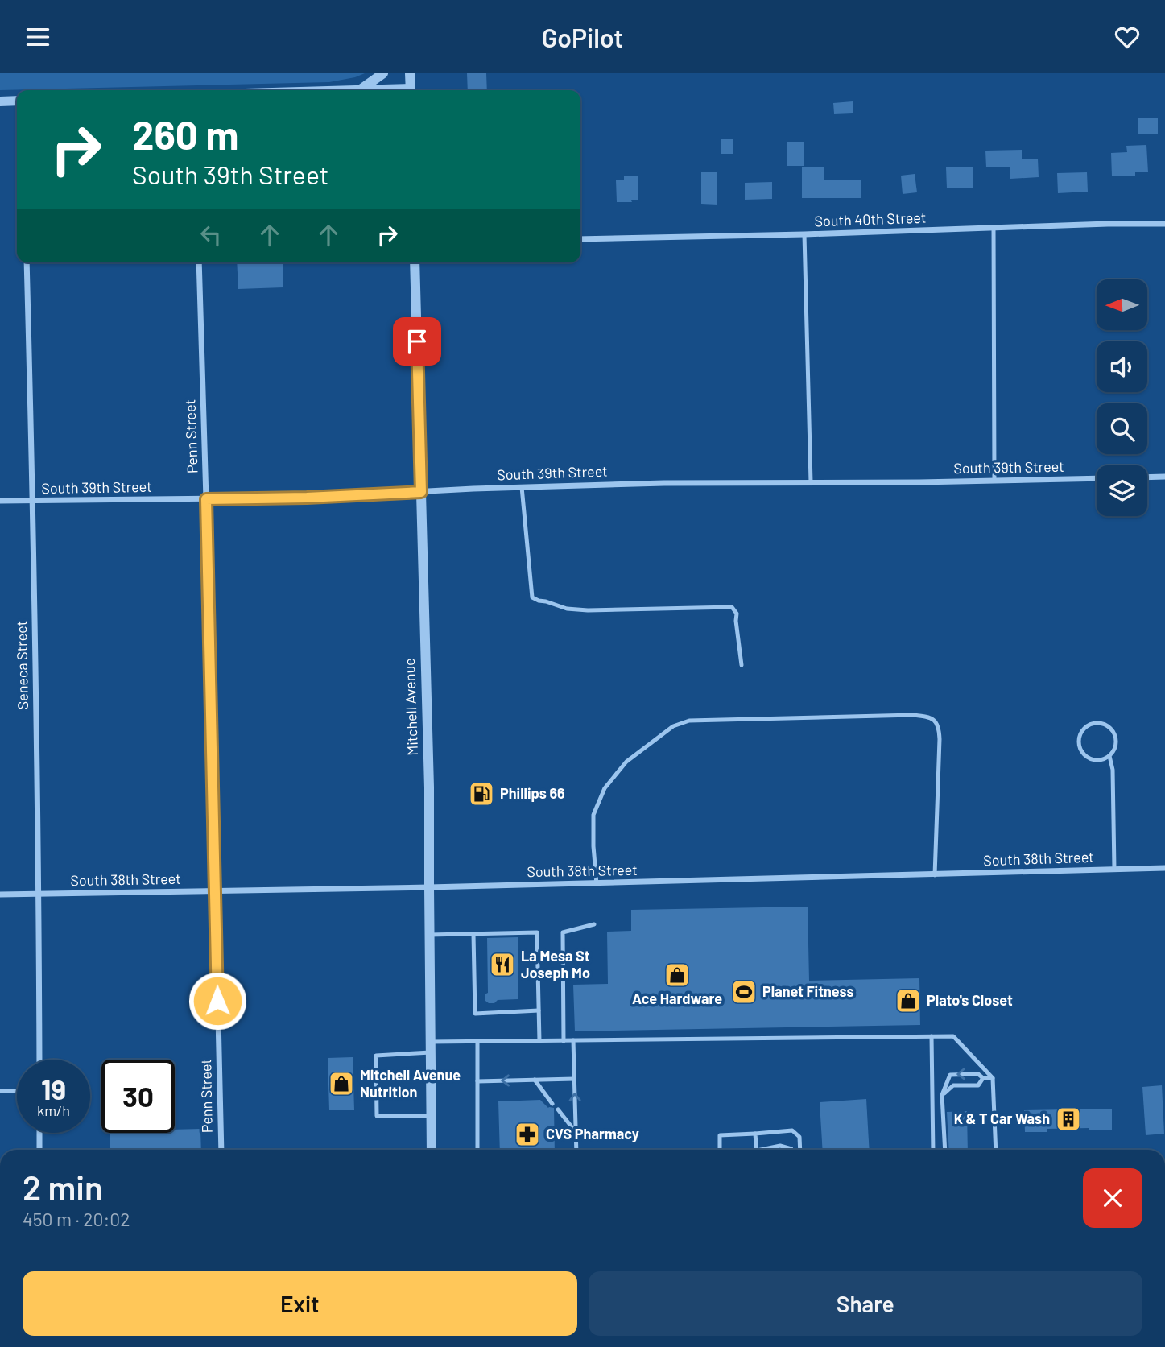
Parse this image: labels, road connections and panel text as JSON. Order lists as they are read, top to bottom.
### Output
{
  "streets": {
    "street": [
      "South 40th Street",
      "Penn Street",
      "South 39th Street",
      "Seneca Street",
      "Mitchell Avenue",
      "South 38th Street"
    ]
  },
  "crossings": [
    ["Penn Street", "South 39th Street"],
    ["Penn Street", "South 38th Street"],
    ["South 39th Street", "Seneca Street"],
    ["South 39th Street", "Mitchell Avenue"],
    ["Seneca Street", "South 38th Street"],
    ["Mitchell Avenue", "South 38th Street"]
  ],
  "places": {
    "fuel station": ["Phillips 66"],
    "restaurant": ["La Mesa St Joseph Mo"],
    "shop": ["Ace Hardware", "Plato's Closet", "Mitchell Avenue Nutrition"],
    "sports": ["Planet Fitness"],
    "building": ["K & T Car Wash"],
    "pharmacy": ["CVS Pharmacy"]
  },
  "north": "left",
  "page": {
    "header": "GoPilot",
    "turn": ["260 m", "South 39th Street"],
    "speed": "19 km/h",
    "limit": "30",
    "heading": ["2 min", "450 m · 20:02"],
    "buttons": ["Exit", "Share"]
  }
}
